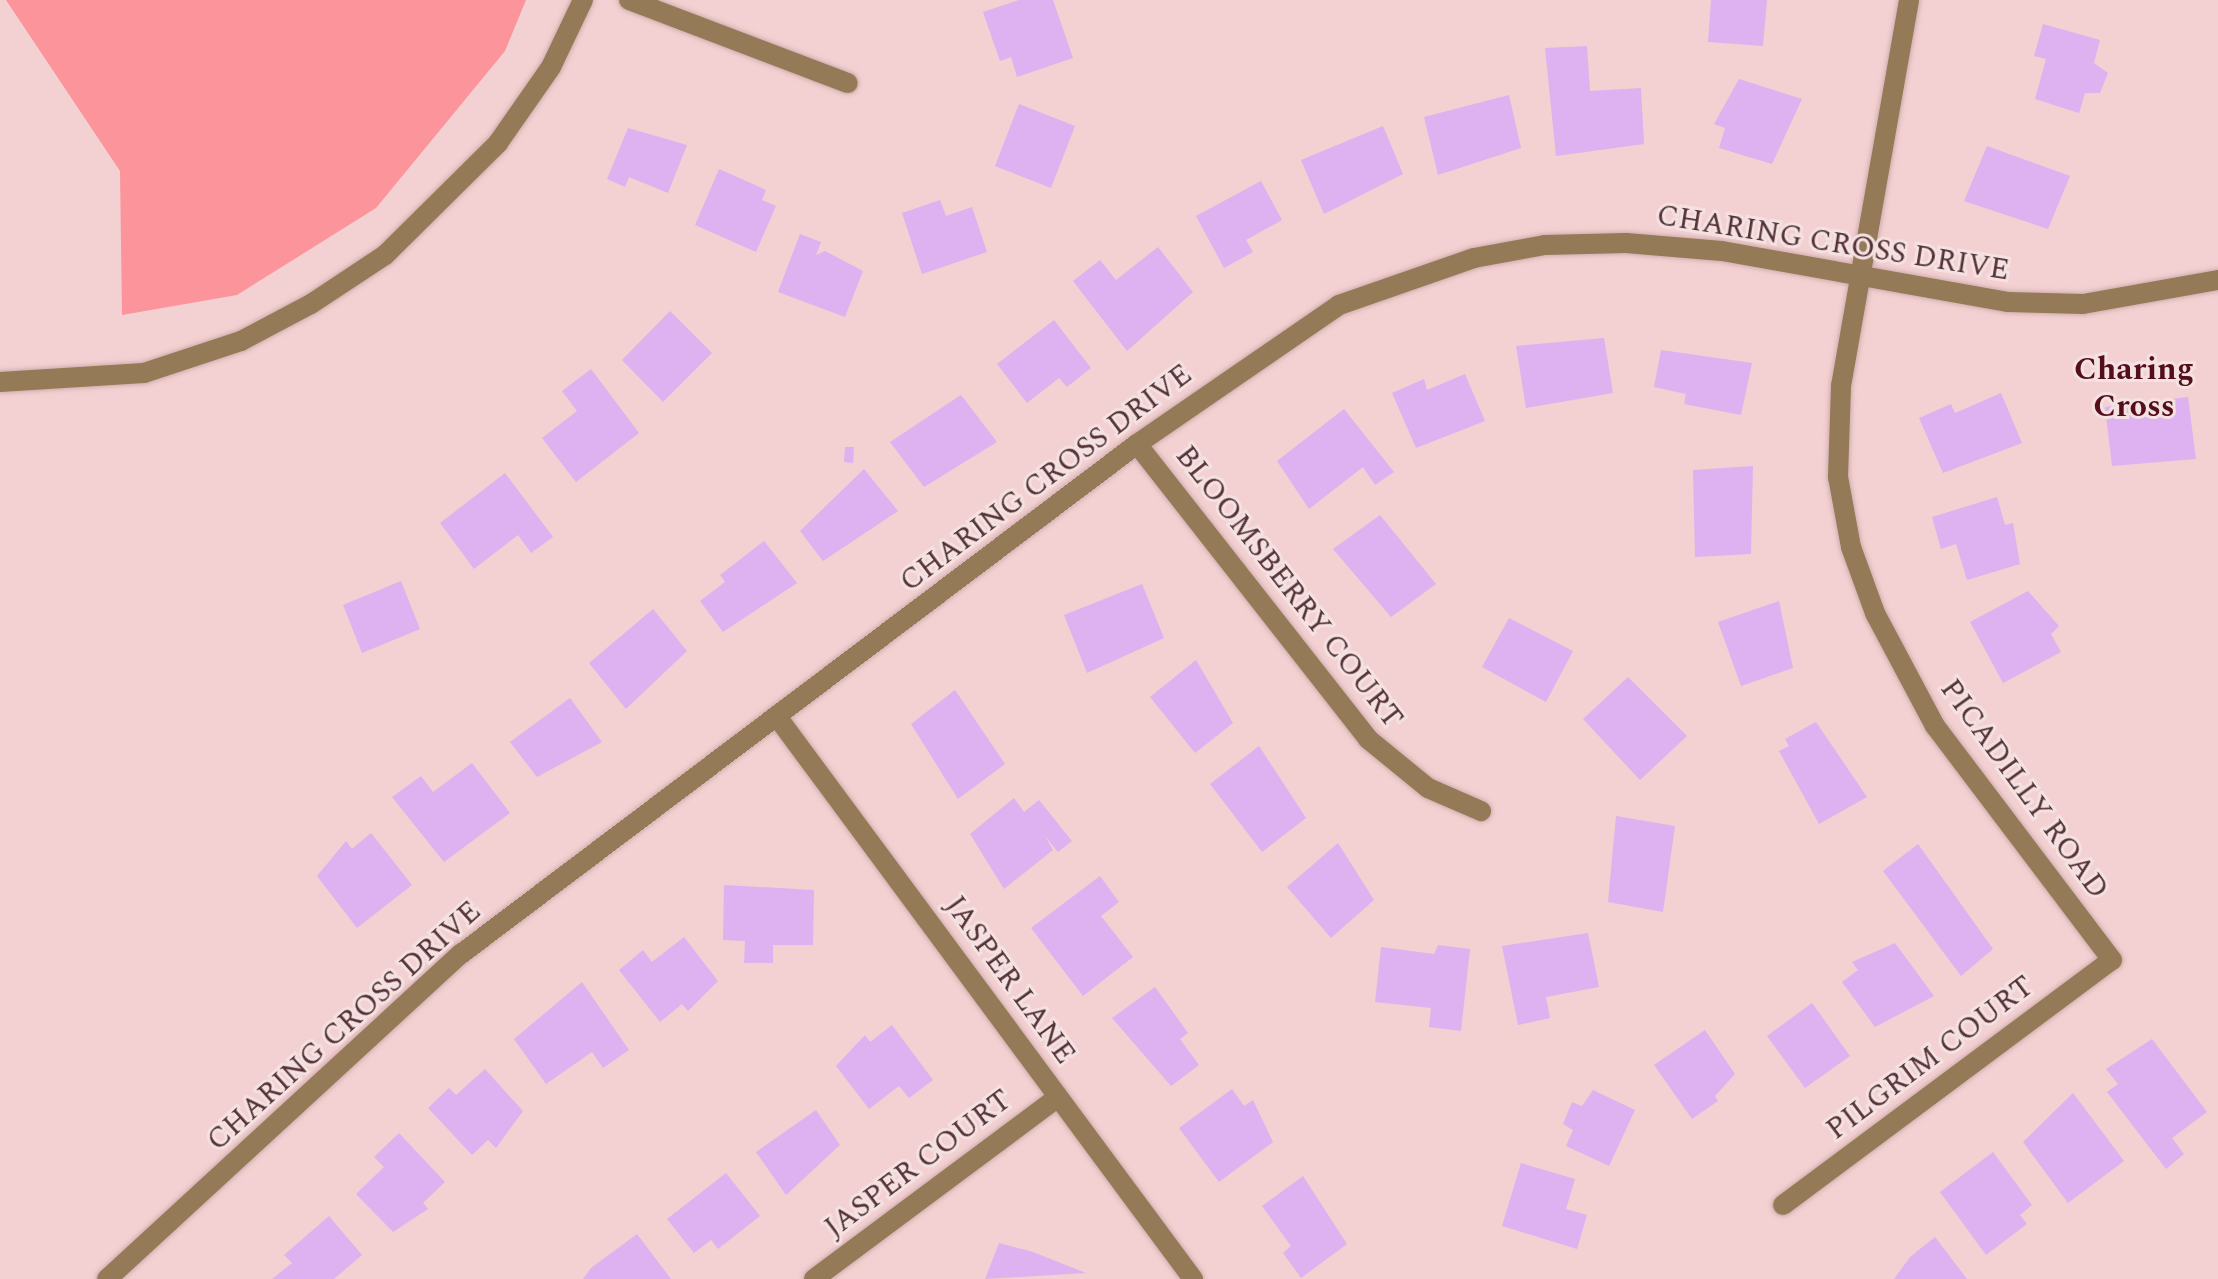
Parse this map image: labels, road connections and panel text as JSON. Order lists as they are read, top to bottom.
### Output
{
  "streets": {
    "street": [
      "CHARING CROSS DRIVE",
      "BLOOMSBERRY COURT",
      "PICADILLY ROAD",
      "JASPER LANE",
      "PILGRIM COURT",
      "JASPER COURT"
    ]
  },
  "crossings": [
    ["CHARING CROSS DRIVE", "BLOOMSBERRY COURT"],
    ["CHARING CROSS DRIVE", "PICADILLY ROAD"],
    ["CHARING CROSS DRIVE", "JASPER LANE"],
    ["PICADILLY ROAD", "PILGRIM COURT"],
    ["JASPER LANE", "JASPER COURT"]
  ],
  "districts": ["Charing Cross"]
}
